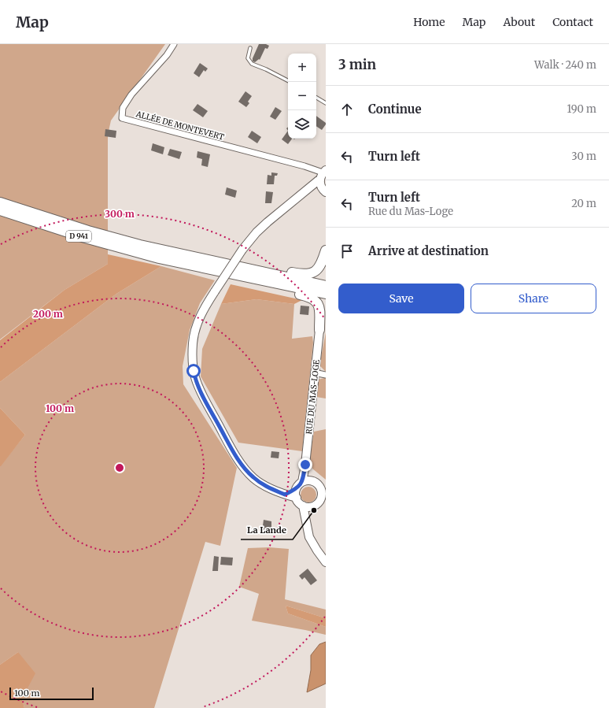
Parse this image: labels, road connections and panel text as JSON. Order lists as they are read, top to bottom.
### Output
{
  "streets": {
    "highway": ["D 941"],
    "main road": ["RUE DU MAS-LOGE"],
    "street": ["ALLÉE DE MONTEVERT"]
  },
  "places": ["La Lande"],
  "scale_bar": "100 m",
  "page": {
    "header": "Map",
    "nav": [
      "Home",
      "Map",
      "About",
      "Contact"
    ],
    "heading": ["3 min", "Walk · 240 m"],
    "map_buttons": ["+", "−"],
    "list": [
      ["Continue", "190 m"],
      ["Turn left", "30 m"],
      ["Turn left", "Rue du Mas-Loge", "20 m"],
      "Arrive at destination"
    ],
    "buttons": ["Save", "Share"],
    "scale": "100 m"
  },
  "rings": ["300 m", "200 m", "100 m"]
}
